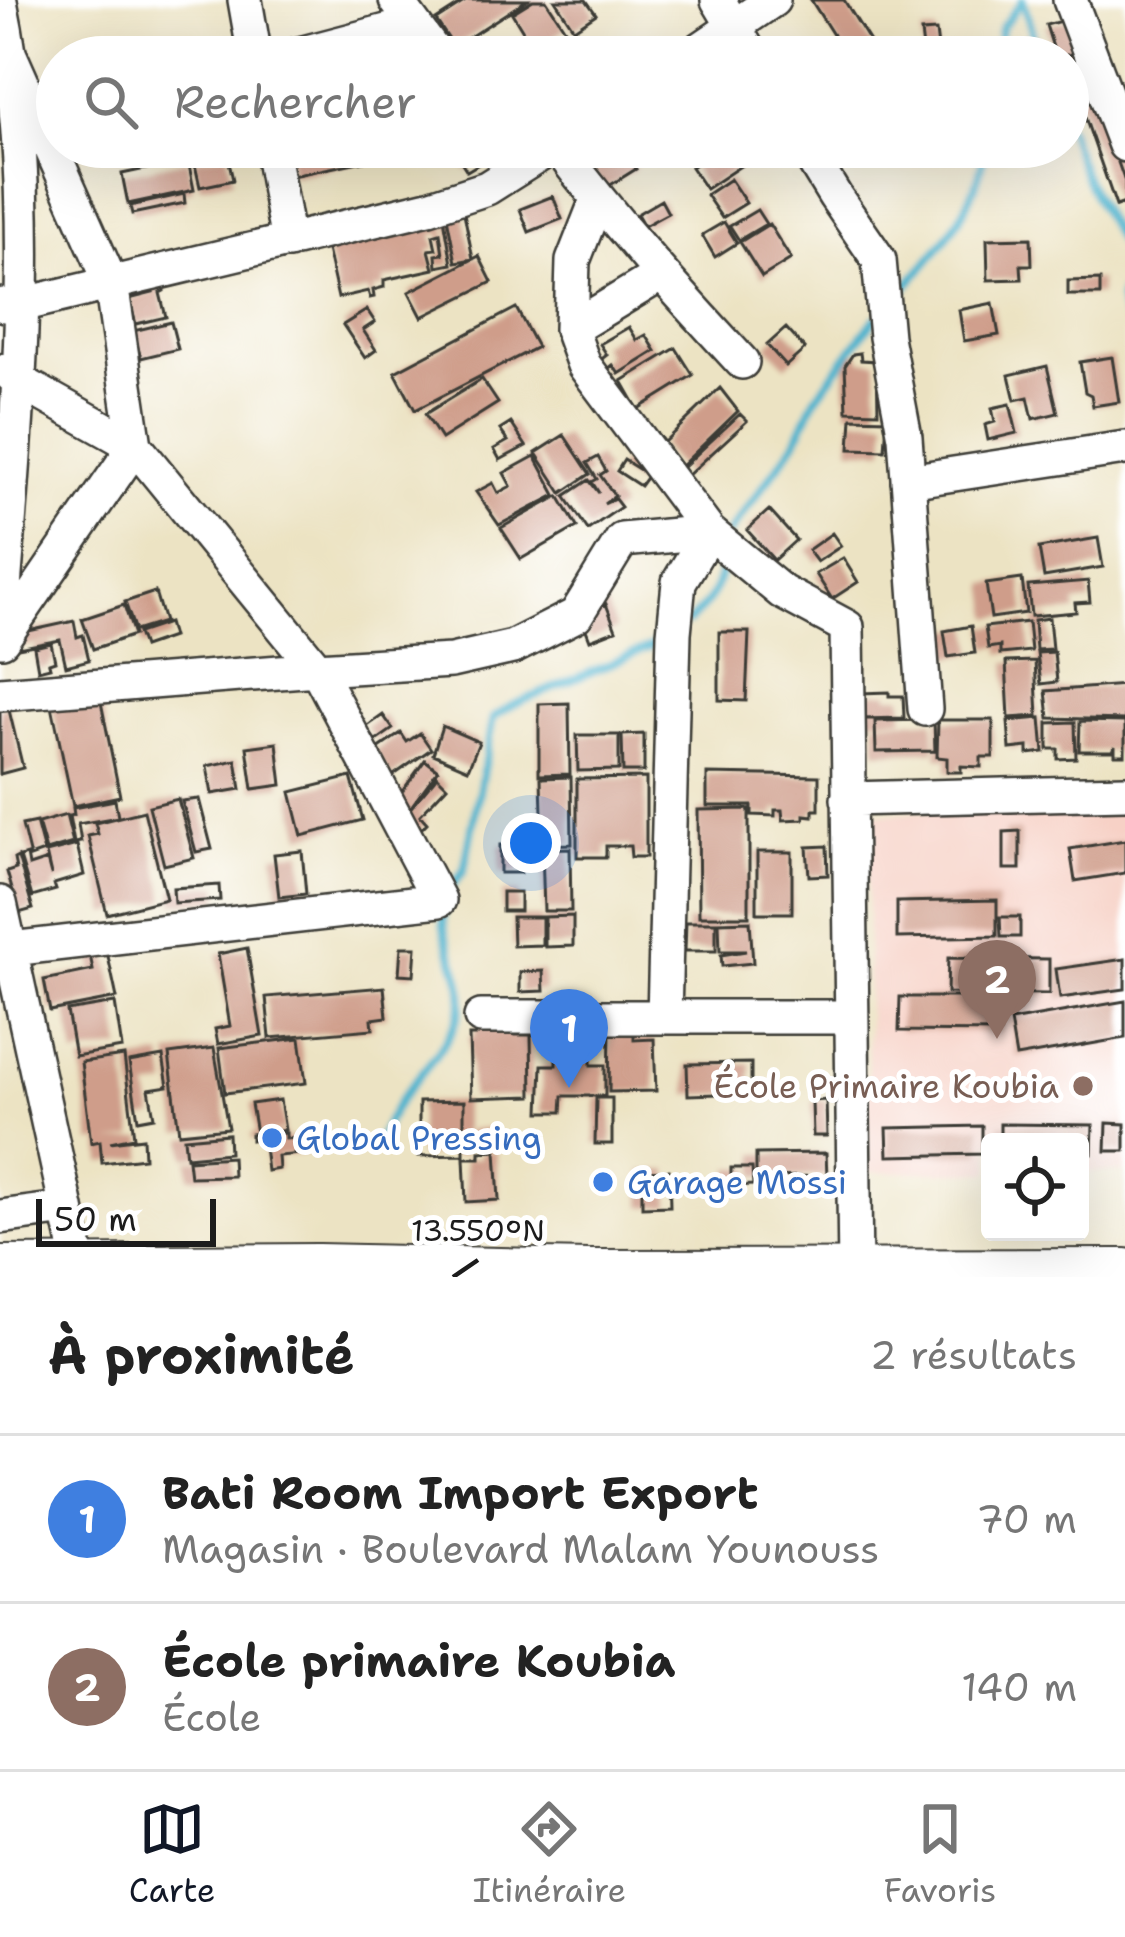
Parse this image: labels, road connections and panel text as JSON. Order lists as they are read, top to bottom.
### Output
{
  "places": ["École Primaire Koubia", "Global Pressing", "Garage Mossi"],
  "scale_bar": "50 m",
  "page": {
    "search": "Rechercher",
    "pins": ["2", "1"],
    "scale": "50 m",
    "heading": ["À proximité", "2 résultats"],
    "list": [
      {
        "mark": "1",
        "name": "Bati Room Import Export",
        "note": "Magasin · Boulevard Malam Younouss",
        "value": "70 m"
      },
      {
        "mark": "2",
        "name": "École primaire Koubia",
        "note": "École",
        "value": "140 m"
      }
    ],
    "nav": ["Carte", "Itinéraire", "Favoris"]
  },
  "coordinates": ["13.550°N"]
}
